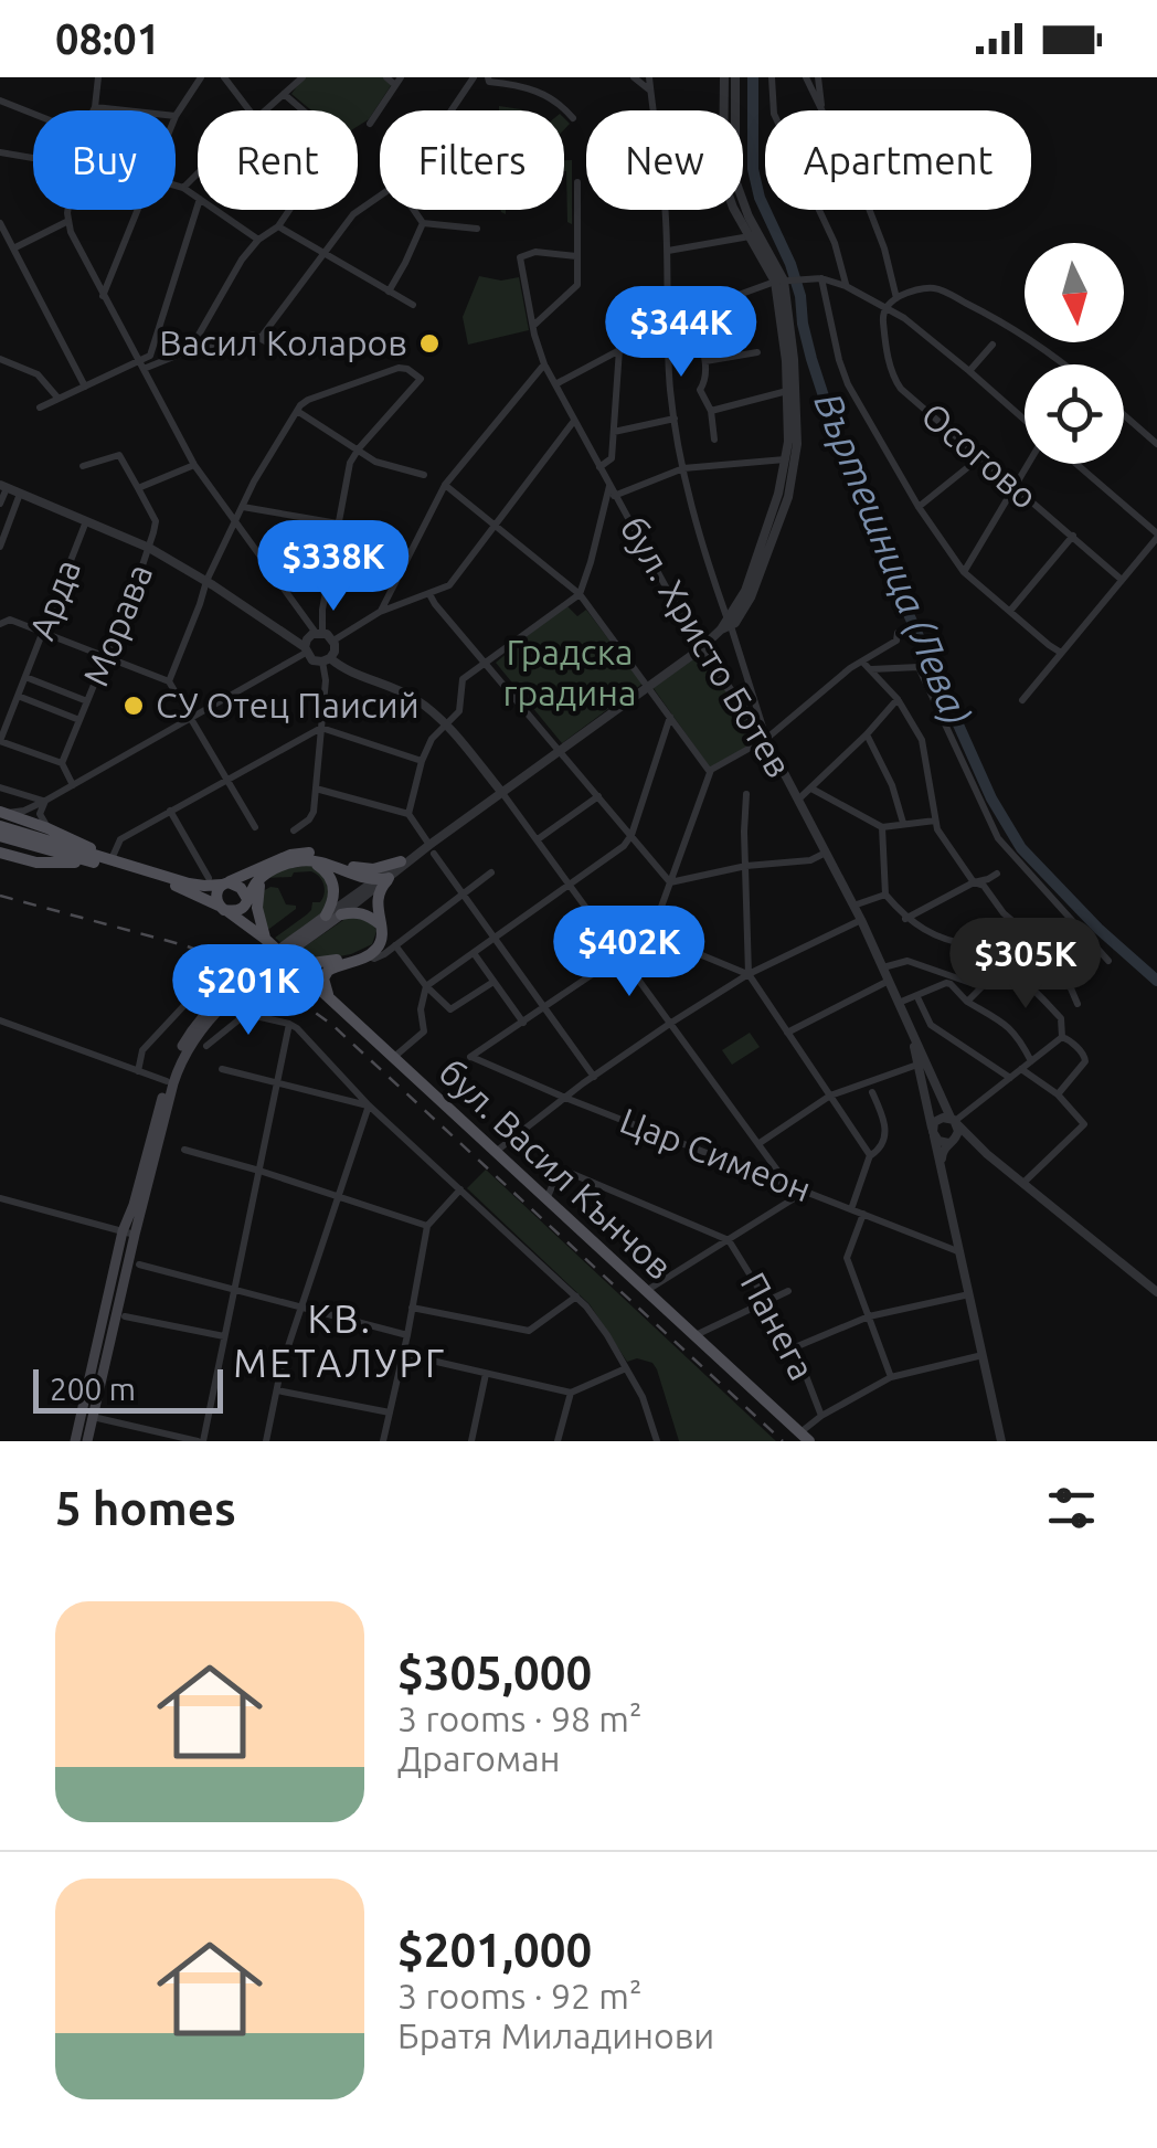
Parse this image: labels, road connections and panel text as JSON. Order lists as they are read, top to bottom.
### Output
{
  "streets": {
    "main road": ["бул. Васил Кънчов"],
    "street": [
      "Осогово",
      "Арда",
      "Морава",
      "бул. Христо Ботев",
      "Цар Симеон",
      "Панега"
    ]
  },
  "crossings": [
    ["бул. Христо Ботев", "Цар Симеон"]
  ],
  "districts": ["КВ. МЕТАЛУРГ"],
  "water": ["Въртешница (Лева)"],
  "parks": ["Градска градина"],
  "places": ["Васил Коларов", "СУ Отец Паисий"],
  "scale_bar": "200 m",
  "north": "bottom",
  "page": {
    "status": "08:01",
    "chip": [
      "Buy",
      "Rent",
      "Filters",
      "New",
      "Apartment"
    ],
    "price": [
      "$344K",
      "$338K",
      "$402K",
      "$305K",
      "$201K"
    ],
    "scale": "200 m",
    "heading": "5 homes",
    "list": [
      {
        "name": "$305,000",
        "note": "3 rooms · 98 m² · Драгоман"
      },
      {
        "name": "$201,000",
        "note": "3 rooms · 92 m² · Братя Миладинови"
      }
    ]
  }
}
